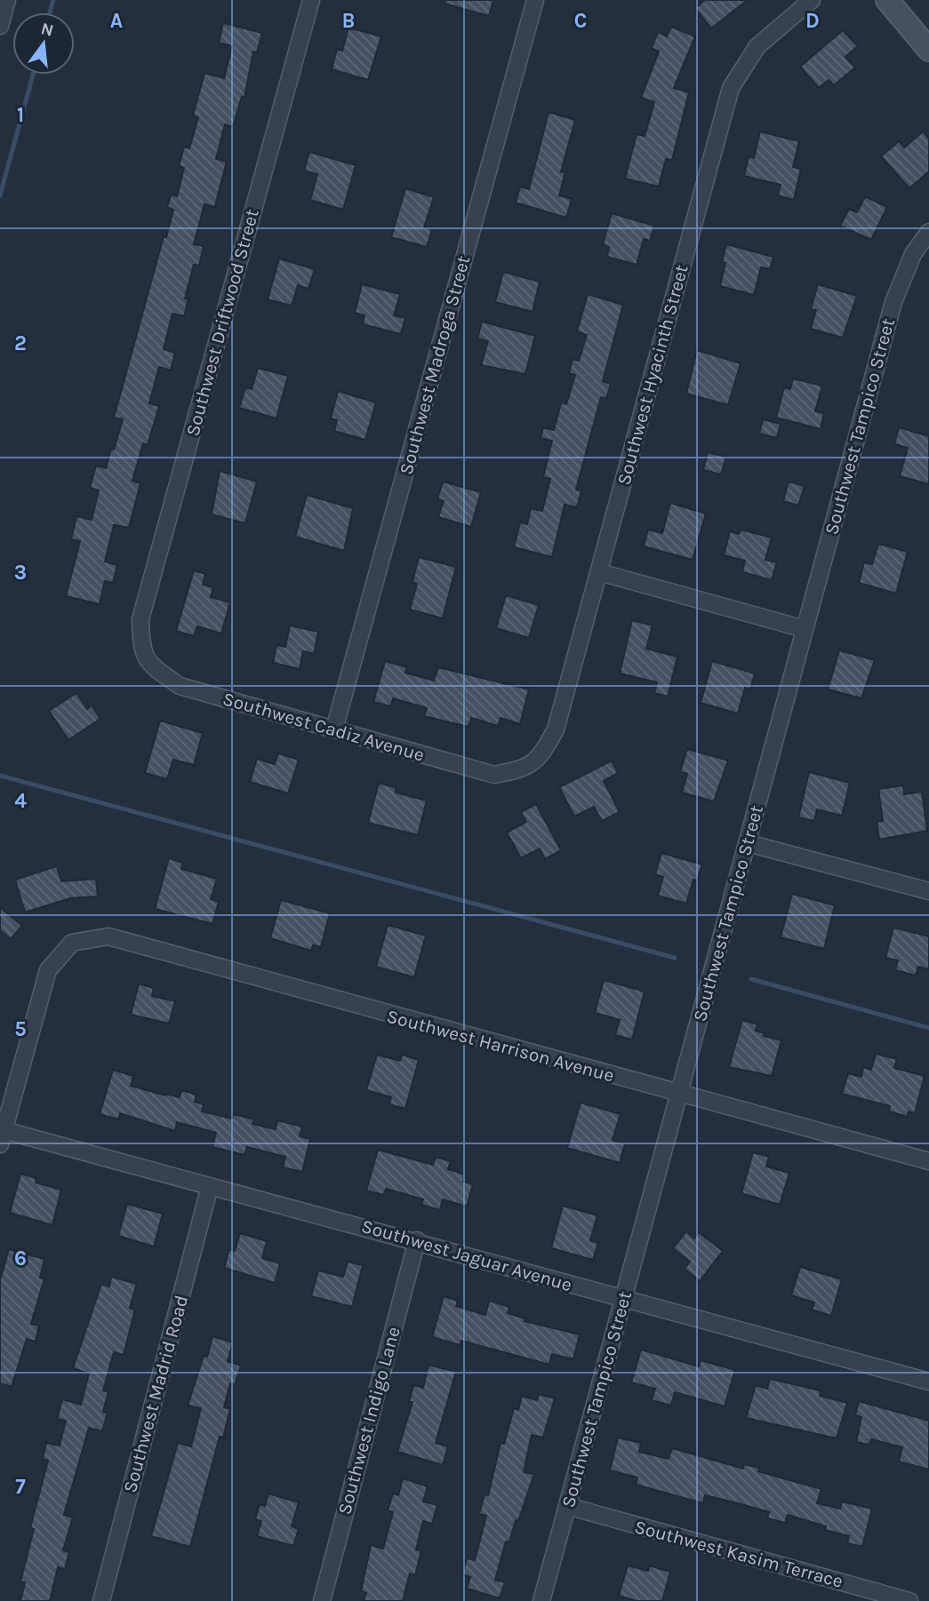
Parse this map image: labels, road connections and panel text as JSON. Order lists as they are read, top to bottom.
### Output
{
  "streets": {
    "street": [
      "Southwest Driftwood Street",
      "Southwest Madroga Street",
      "Southwest Hyacinth Street",
      "Southwest Tampico Street",
      "Southwest Cadiz Avenue",
      "Southwest Harrison Avenue",
      "Southwest Jaguar Avenue",
      "Southwest Madrid Road",
      "Southwest Indigo Lane",
      "Southwest Kasim Terrace"
    ]
  },
  "crossings": [
    ["Southwest Driftwood Street", "Southwest Cadiz Avenue"],
    ["Southwest Madroga Street", "Southwest Cadiz Avenue"],
    ["Southwest Hyacinth Street", "Southwest Cadiz Avenue"],
    ["Southwest Tampico Street", "Southwest Harrison Avenue"],
    ["Southwest Tampico Street", "Southwest Jaguar Avenue"],
    ["Southwest Tampico Street", "Southwest Kasim Terrace"],
    ["Southwest Harrison Avenue", "Southwest Jaguar Avenue"],
    ["Southwest Jaguar Avenue", "Southwest Madrid Road"],
    ["Southwest Jaguar Avenue", "Southwest Indigo Lane"]
  ],
  "north": "top",
  "grid": {
    "columns": [
      "A",
      "B",
      "C",
      "D"
    ],
    "rows": [
      "1",
      "2",
      "3",
      "4",
      "5",
      "6",
      "7"
    ]
  }
}
